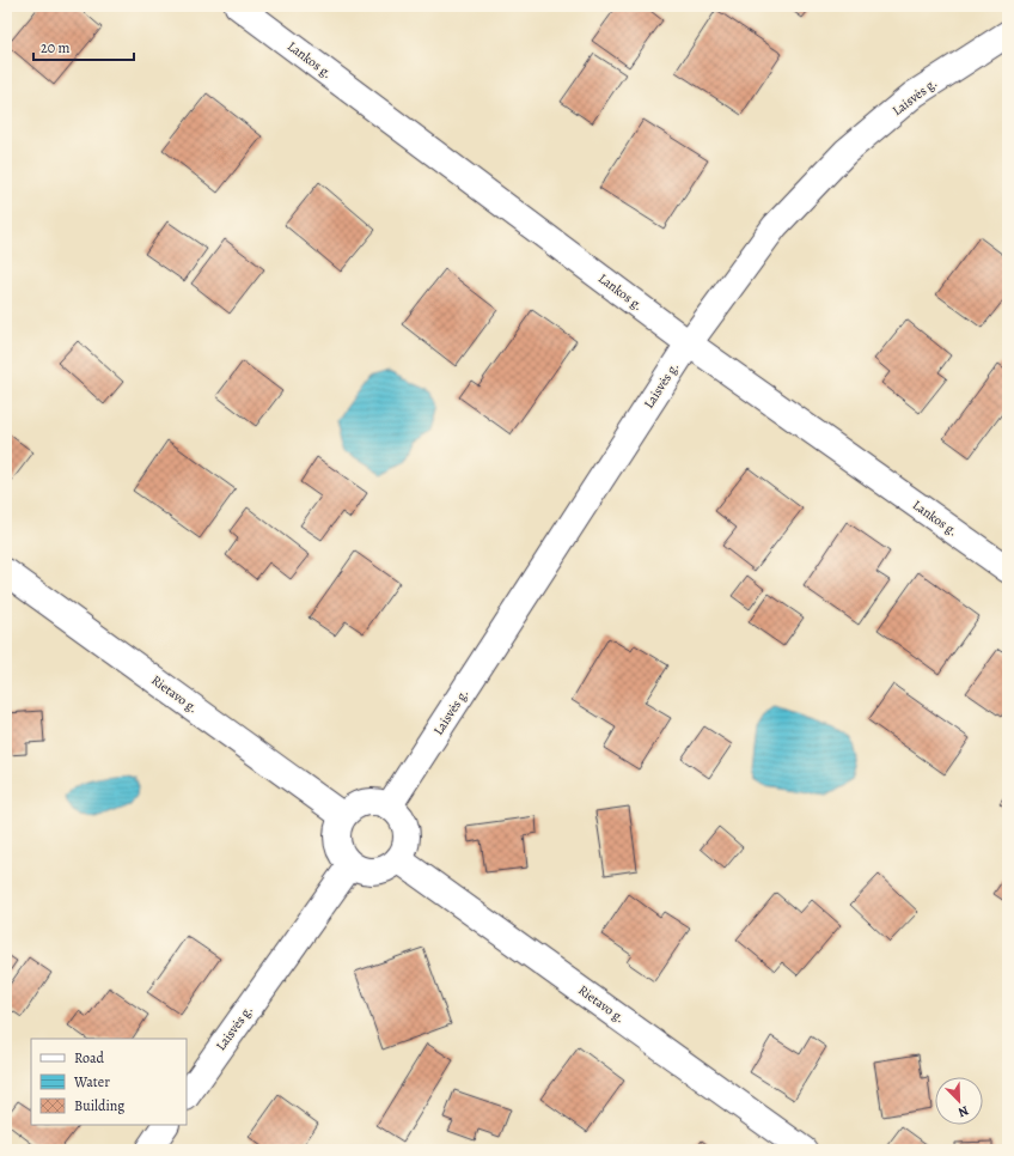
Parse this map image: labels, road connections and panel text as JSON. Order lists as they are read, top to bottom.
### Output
{
  "streets": {
    "street": ["Lankos g.", "Laisvės g.", "Rietavo g."]
  },
  "crossings": [
    ["Lankos g.", "Laisvės g."],
    ["Laisvės g.", "Rietavo g."]
  ],
  "legend": ["Road", "Water", "Building"],
  "scale_bar": "20 m",
  "north": "bottom right"
}
